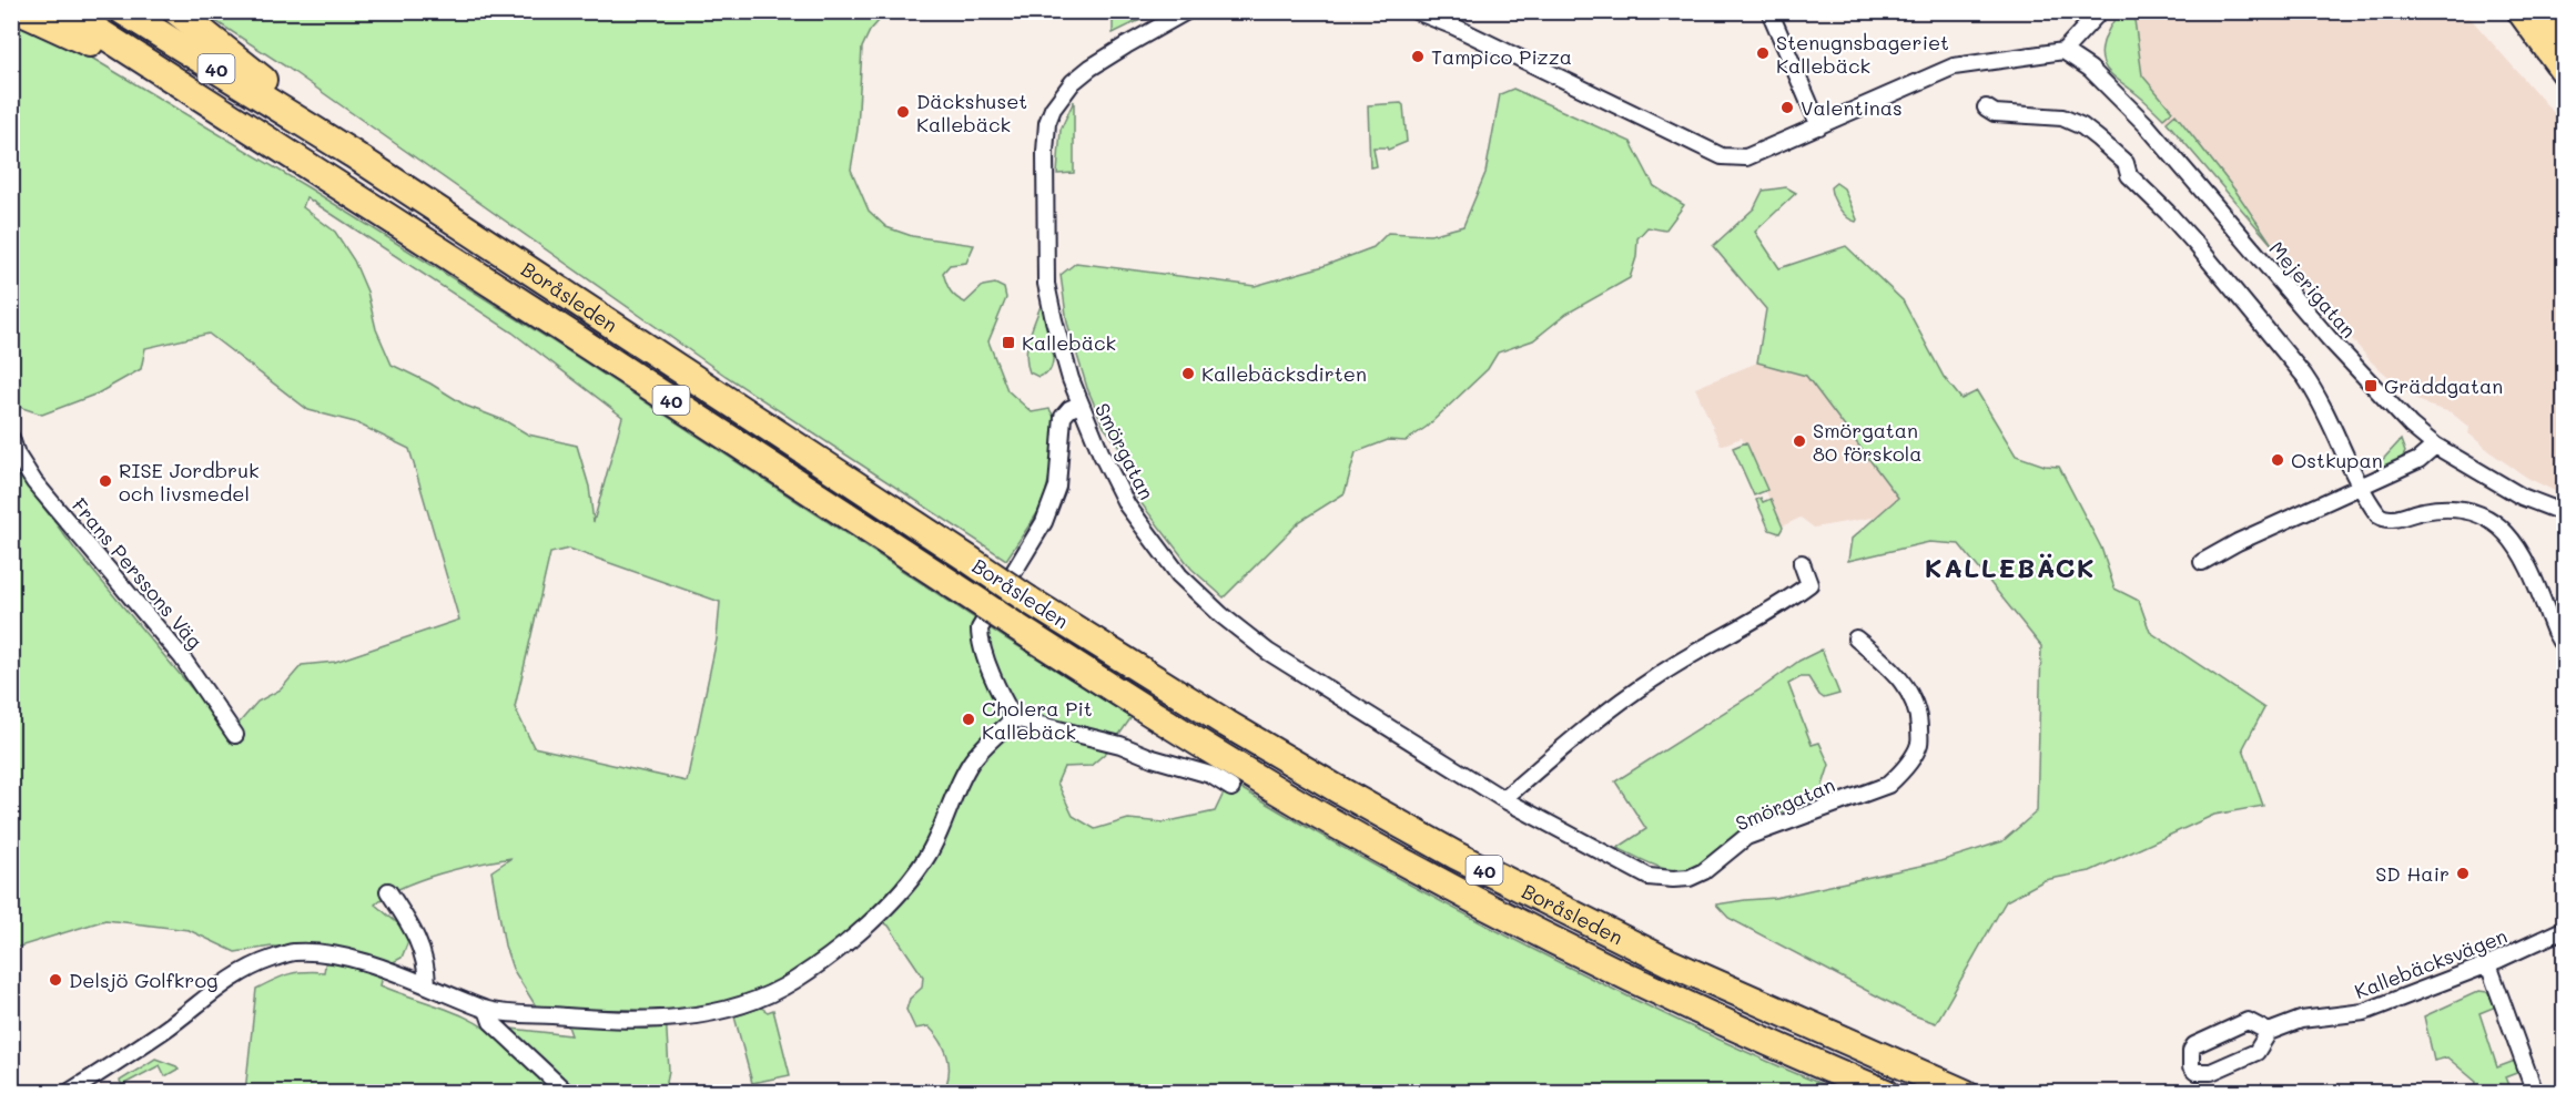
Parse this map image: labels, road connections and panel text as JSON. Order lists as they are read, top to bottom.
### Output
{
  "streets": {
    "highway": ["40", "Boråsleden"],
    "street": [
      "Mejerigatan",
      "Smörgatan",
      "Frans Perssons Väg",
      "Kallebäcksvägen"
    ]
  },
  "districts": ["KALLEBÄCK"],
  "places": {
    "other": [
      "Stenugnsbageriet Kallebäck",
      "Tampico Pizza",
      "Valentinas",
      "Däckshuset Kallebäck",
      "Kallebäcksdirten",
      "Smörgatan 80 förskola",
      "Ostkupan",
      "RISE Jordbruk och livsmedel",
      "Cholera Pit Kallebäck",
      "SD Hair",
      "Delsjö Golfkrog"
    ],
    "transit": ["Kallebäck", "Gräddgatan"]
  }
}
